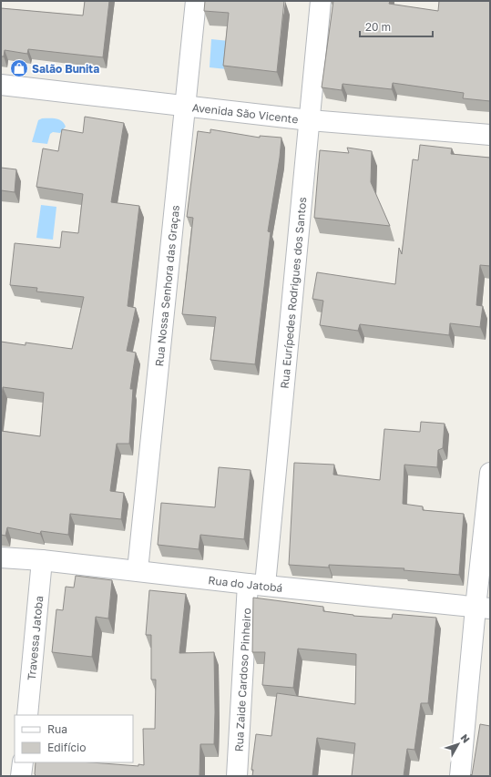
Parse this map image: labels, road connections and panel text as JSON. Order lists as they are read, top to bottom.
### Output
{
  "streets": {
    "street": [
      "Avenida São Vicente",
      "Rua Nossa Senhora das Graças",
      "Rua Eurípedes Rodrigues dos Santos",
      "Rua do Jatobá",
      "Travessa Jatoba",
      "Rua Zaide Cardoso Pinheiro"
    ]
  },
  "crossings": [
    ["Avenida São Vicente", "Rua Nossa Senhora das Graças"],
    ["Avenida São Vicente", "Rua Eurípedes Rodrigues dos Santos"],
    ["Rua Nossa Senhora das Graças", "Rua do Jatobá"],
    ["Rua Eurípedes Rodrigues dos Santos", "Rua do Jatobá"],
    ["Rua Eurípedes Rodrigues dos Santos", "Rua Zaide Cardoso Pinheiro"],
    ["Rua do Jatobá", "Travessa Jatoba"],
    ["Rua do Jatobá", "Rua Zaide Cardoso Pinheiro"]
  ],
  "places": {
    "shop": ["Salão Bunita"]
  },
  "legend": ["Rua", "Edifício"],
  "scale_bar": "20 m",
  "north": "top right"
}
